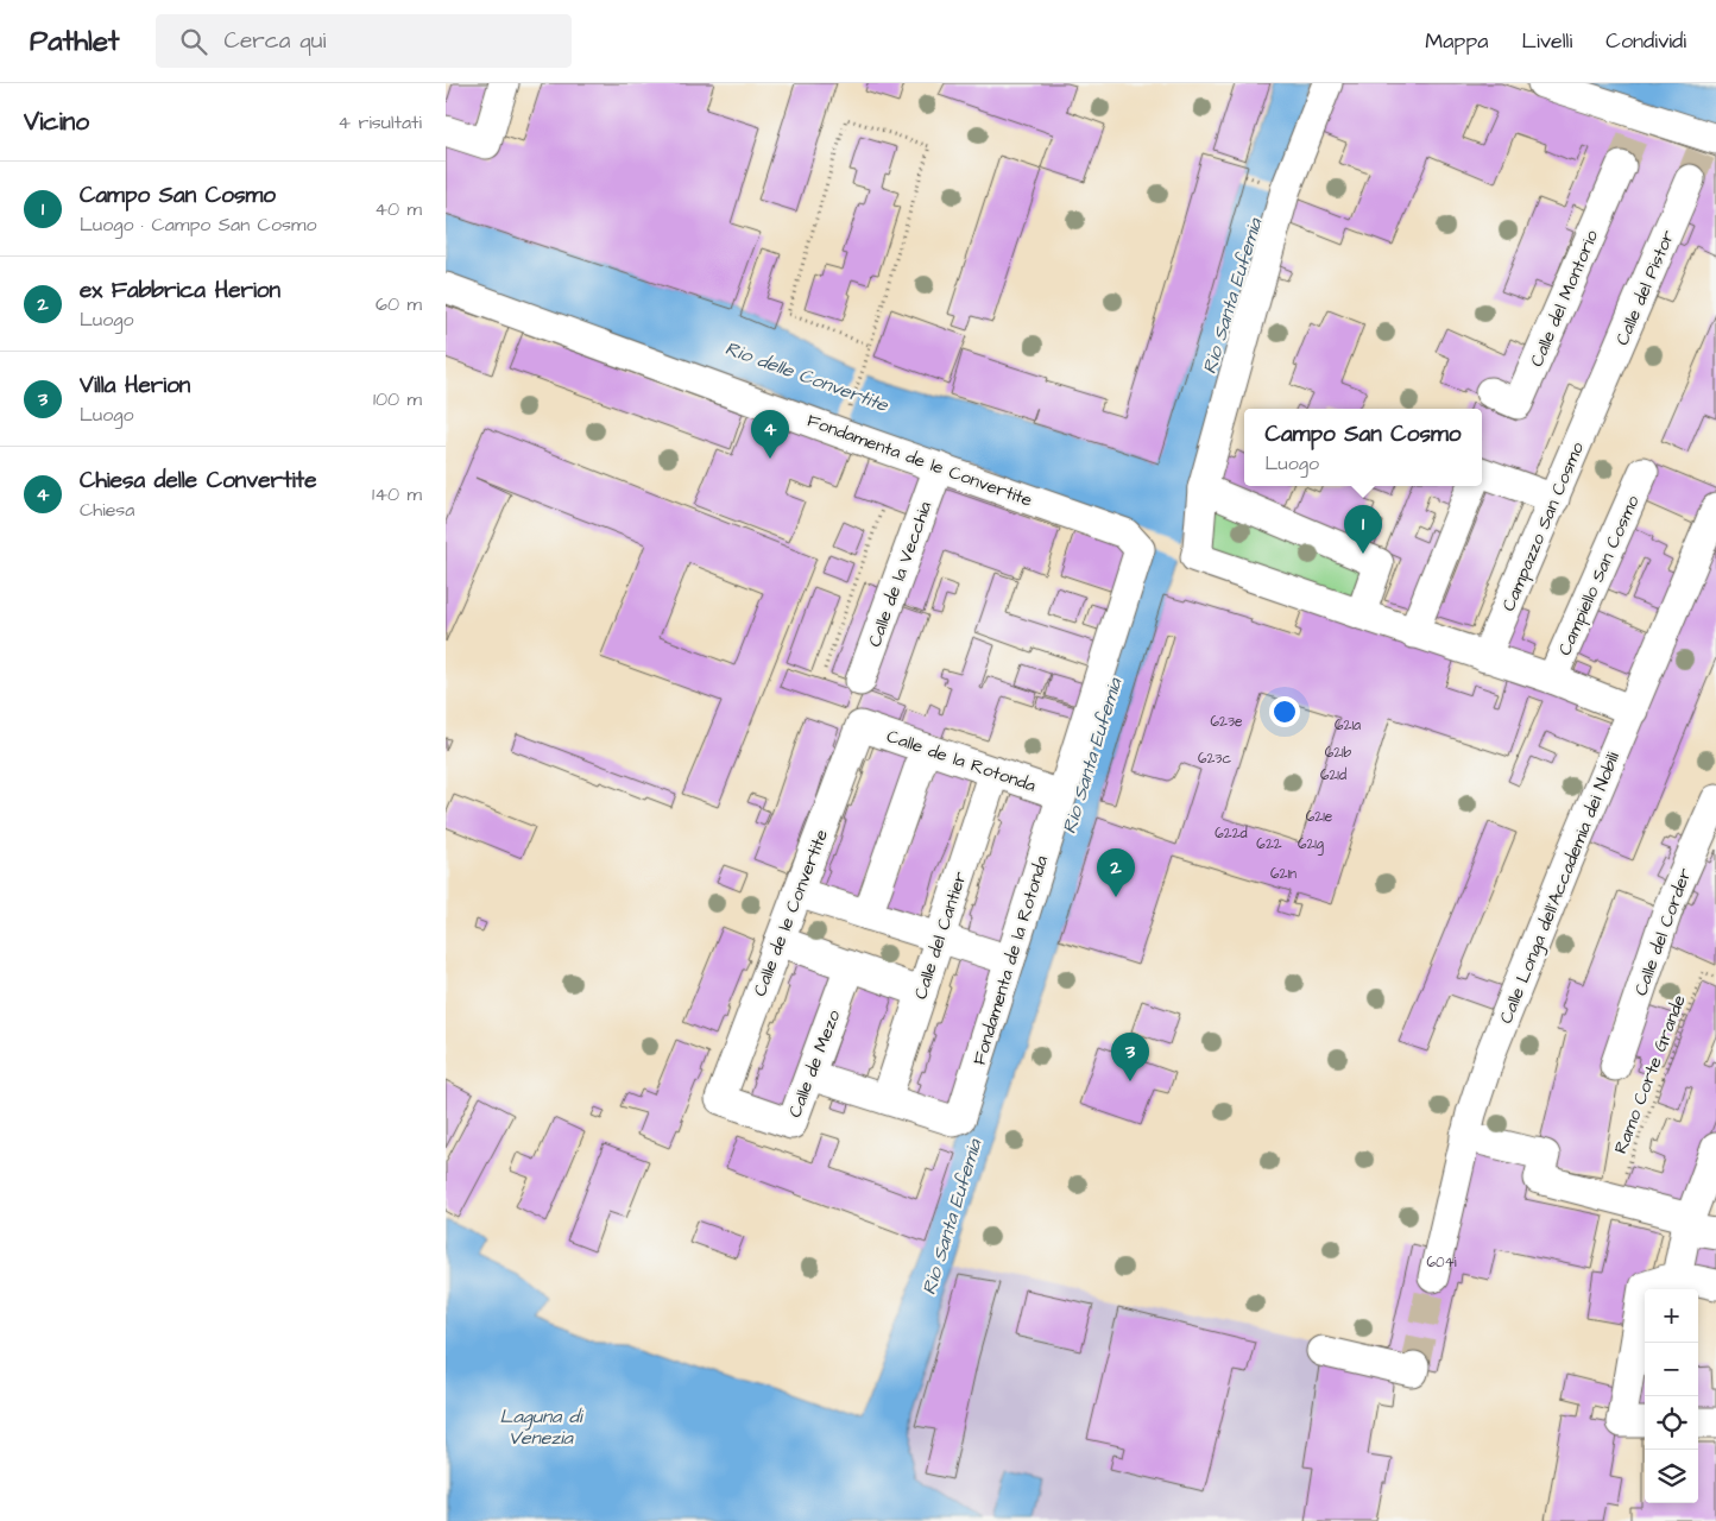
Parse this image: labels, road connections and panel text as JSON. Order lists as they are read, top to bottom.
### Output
{
  "streets": {
    "street": [
      "Calle del Pistor",
      "Calle del Montorio",
      "Fondamenta de le Convertite",
      "Campazzo San Cosmo",
      "Calle de la Vecchia",
      "Campiello San Cosmo",
      "Calle de la Rotonda",
      "Calle Longa dell'Accademia dei Nobili",
      "Calle de le Convertite",
      "Calle del Corder",
      "Calle del Cantier",
      "Fondamenta de la Rotonda",
      "Calle de Mezo"
    ],
    "path": ["Ramo Corte Grande"]
  },
  "crossings": [
    ["Calle del Pistor", "Campazzo San Cosmo"],
    ["Fondamenta de le Convertite", "Calle de la Vecchia"],
    ["Fondamenta de le Convertite", "Fondamenta de la Rotonda"],
    ["Calle de la Rotonda", "Calle de le Convertite"],
    ["Calle de la Rotonda", "Calle del Cantier"],
    ["Calle de la Rotonda", "Fondamenta de la Rotonda"],
    ["Calle de le Convertite", "Calle de Mezo"],
    ["Calle del Cantier", "Fondamenta de la Rotonda"]
  ],
  "water": ["Rio Santa Eufemia", "Rio delle Convertite", "Laguna di Venezia"],
  "house_numbers": [
    "623e",
    "621a",
    "621b",
    "623c",
    "621d",
    "621e",
    "622d",
    "622",
    "621g",
    "621n",
    "604i"
  ],
  "page": {
    "header": "Pathlet",
    "search": "Cerca qui",
    "nav": ["Mappa", "Livelli", "Condividi"],
    "heading": ["Vicino", "4 risultati"],
    "list": [
      {
        "mark": "1",
        "name": "Campo San Cosmo",
        "note": "Luogo · Campo San Cosmo",
        "value": "40 m"
      },
      {
        "mark": "2",
        "name": "ex Fabbrica Herion",
        "note": "Luogo",
        "value": "60 m"
      },
      {
        "mark": "3",
        "name": "Villa Herion",
        "note": "Luogo",
        "value": "100 m"
      },
      {
        "mark": "4",
        "name": "Chiesa delle Convertite",
        "note": "Chiesa",
        "value": "140 m"
      }
    ],
    "popup": ["Campo San Cosmo", "Luogo"],
    "pins": [
      "4",
      "1",
      "2",
      "3"
    ],
    "map_buttons": ["+", "−"]
  }
}
